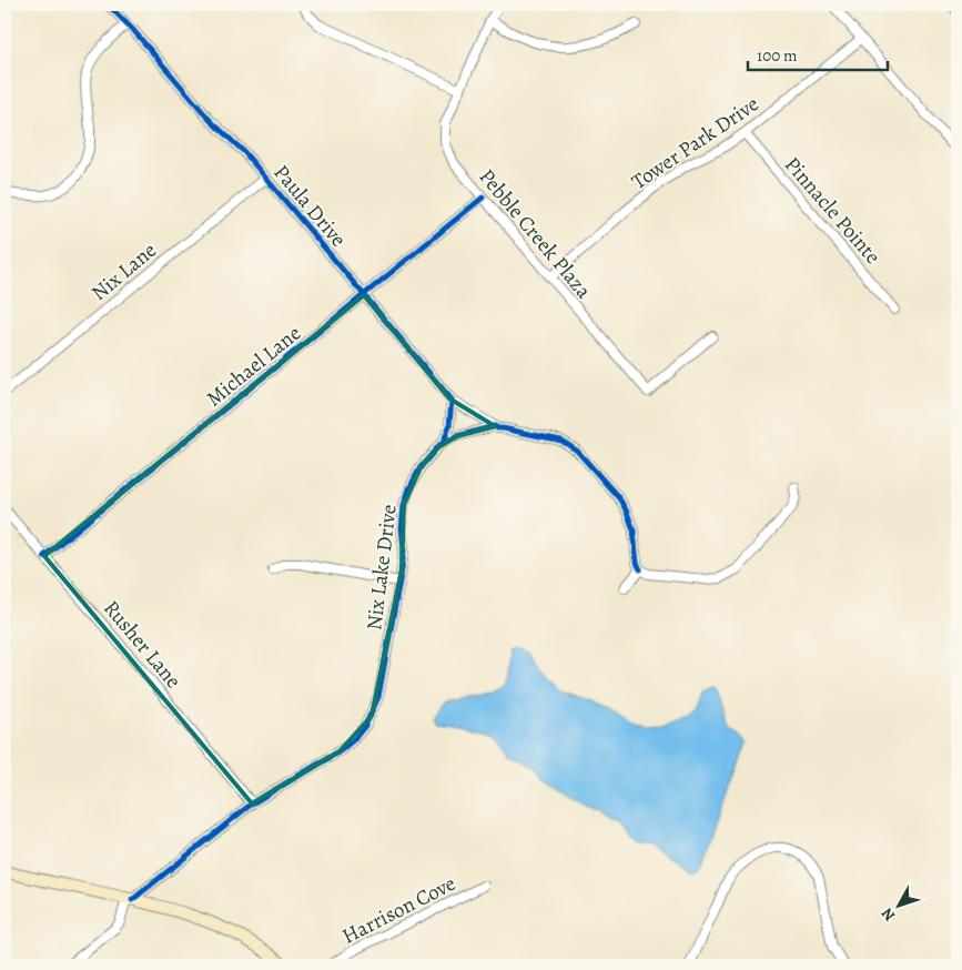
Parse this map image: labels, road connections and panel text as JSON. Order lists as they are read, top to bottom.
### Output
{
  "streets": {
    "street": [
      "Tower Park Drive",
      "Paula Drive",
      "Pinnacle Pointe",
      "Pebble Creek Plaza",
      "Nix Lane",
      "Michael Lane",
      "Nix Lake Drive",
      "Rusher Lane",
      "Harrison Cove"
    ]
  },
  "crossings": [
    ["Tower Park Drive", "Pinnacle Pointe"],
    ["Tower Park Drive", "Pebble Creek Plaza"],
    ["Paula Drive", "Nix Lane"],
    ["Paula Drive", "Michael Lane"],
    ["Paula Drive", "Nix Lake Drive"],
    ["Pebble Creek Plaza", "Michael Lane"],
    ["Michael Lane", "Rusher Lane"],
    ["Nix Lake Drive", "Rusher Lane"]
  ],
  "scale_bar": "100 m",
  "north": "bottom left"
}
